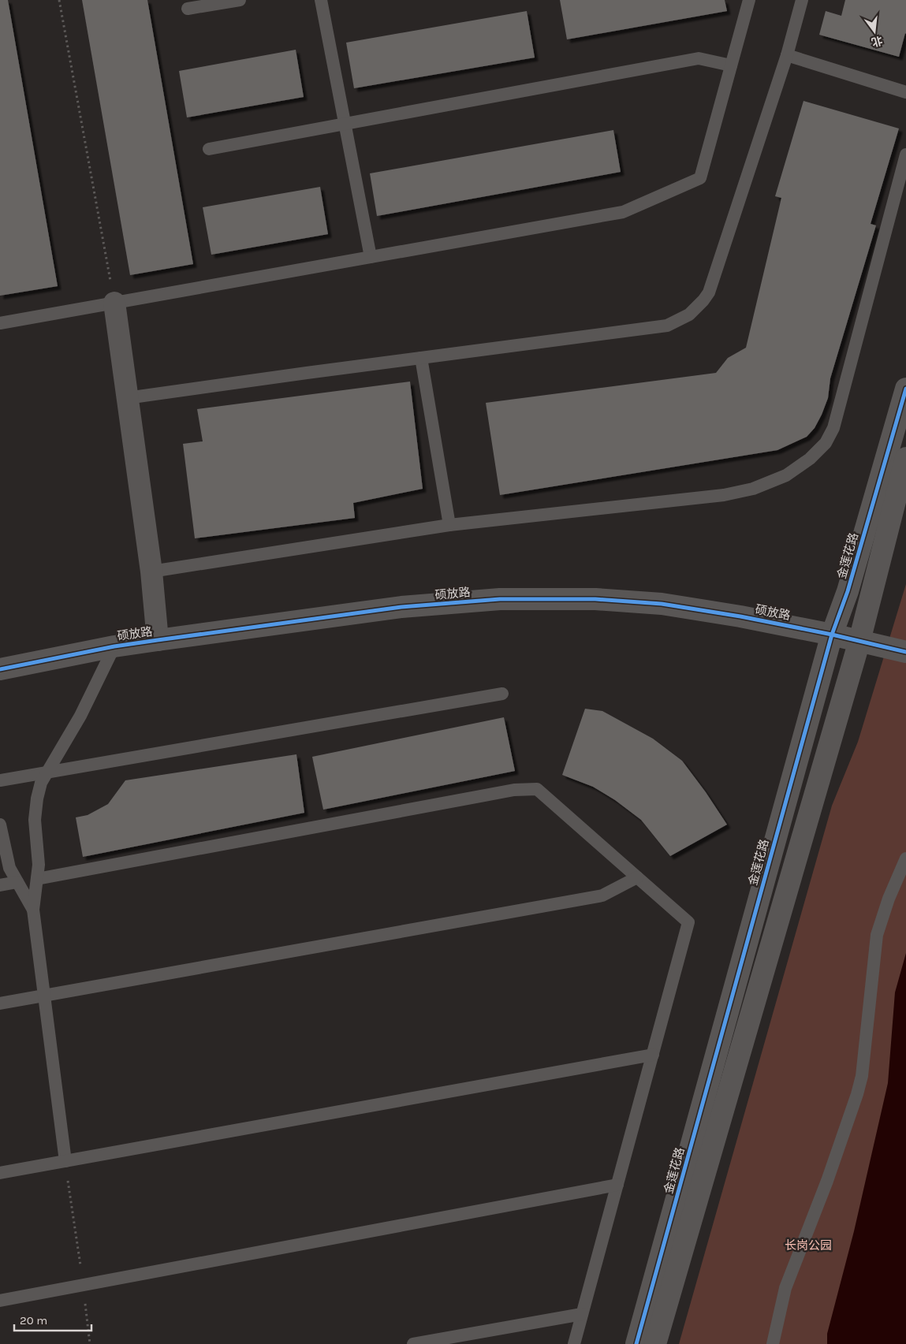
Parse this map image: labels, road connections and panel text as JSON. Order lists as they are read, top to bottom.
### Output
{
  "streets": {
    "street": ["金莲花路", "硕放路"]
  },
  "crossings": [
    ["金莲花路", "硕放路"]
  ],
  "parks": ["长岗公园"],
  "scale_bar": "20 m",
  "north": "bottom"
}
